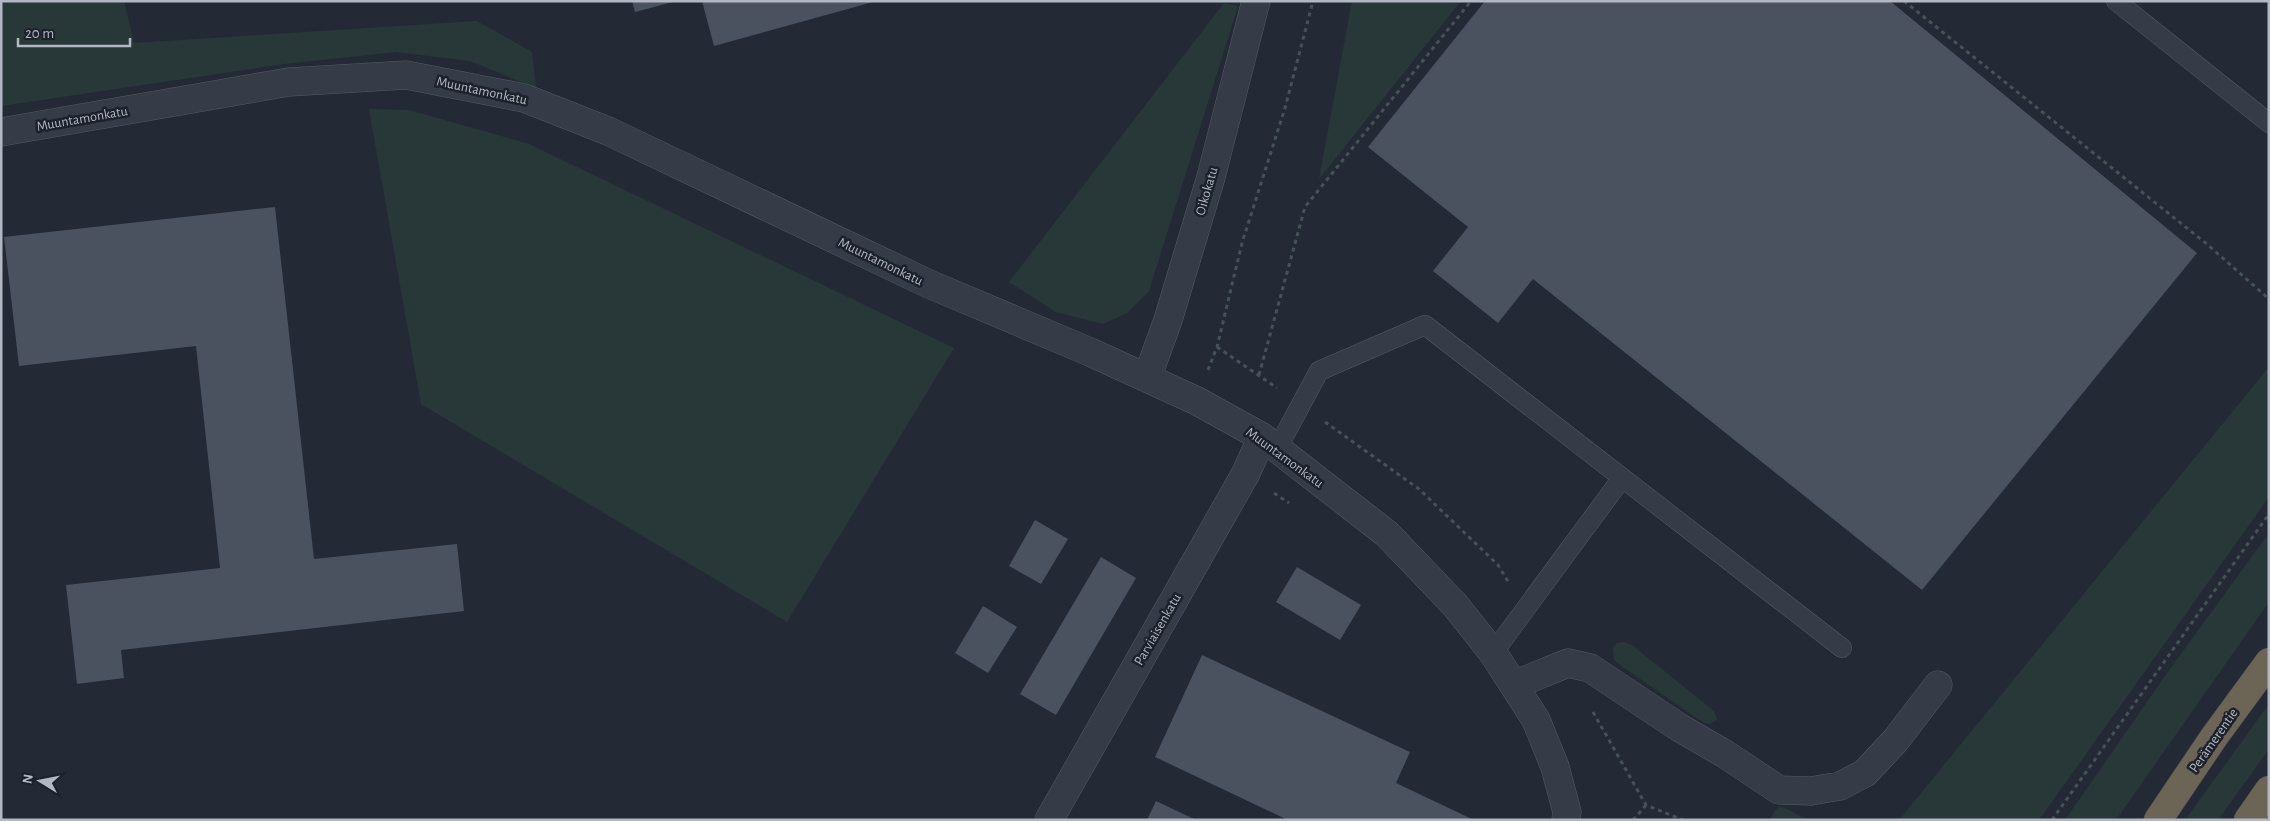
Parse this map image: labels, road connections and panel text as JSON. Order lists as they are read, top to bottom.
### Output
{
  "streets": {
    "highway": ["Perämerentie"],
    "street": ["Muuntamonkatu", "Oikokatu", "Parviaisenkatu"]
  },
  "crossings": [
    ["Muuntamonkatu", "Oikokatu"],
    ["Muuntamonkatu", "Parviaisenkatu"]
  ],
  "scale_bar": "20 m",
  "north": "left"
}
